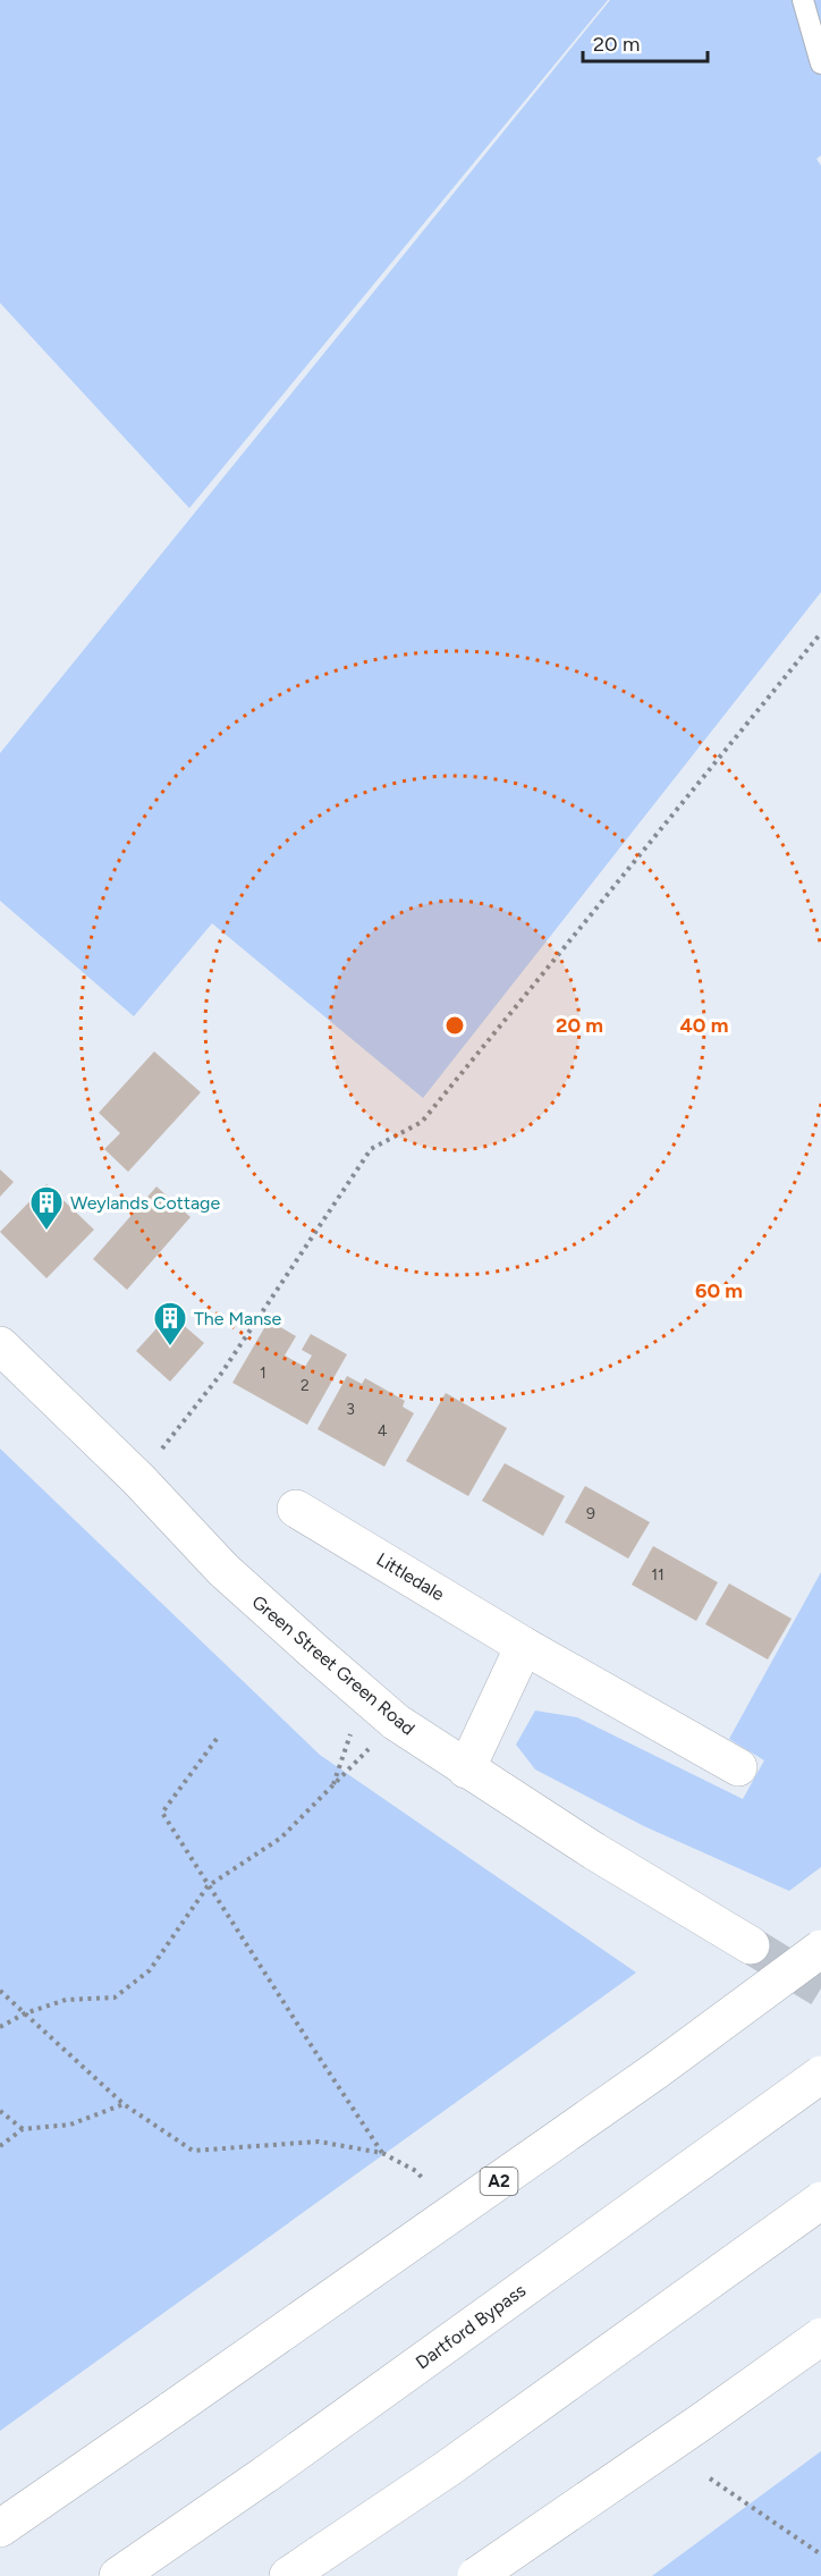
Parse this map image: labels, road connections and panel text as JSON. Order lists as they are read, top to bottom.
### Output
{
  "streets": {
    "main road": [
      "Littledale",
      "Green Street Green Road",
      "A2",
      "Dartford Bypass"
    ]
  },
  "places": {
    "building": ["Weylands Cottage", "The Manse"]
  },
  "house_numbers": [
    "1",
    "2",
    "3",
    "4",
    "9",
    "11"
  ],
  "scale_bar": "20 m",
  "rings": ["20 m", "40 m", "60 m"]
}
